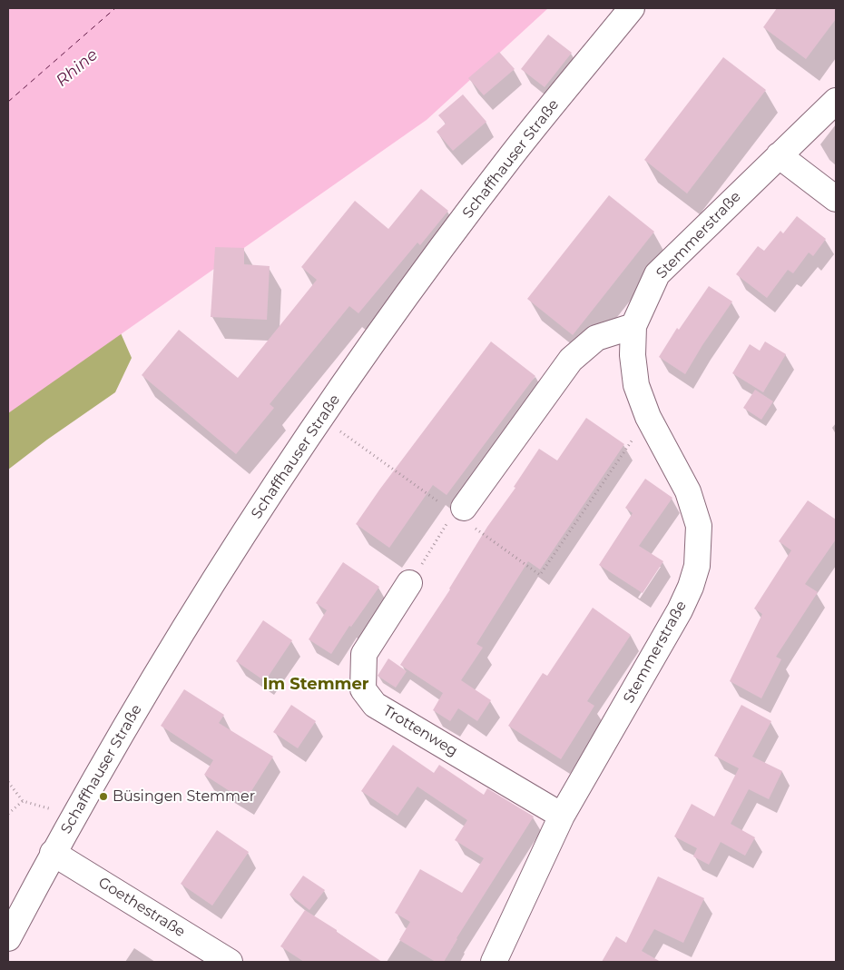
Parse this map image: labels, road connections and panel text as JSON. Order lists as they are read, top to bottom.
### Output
{
  "streets": {
    "street": [
      "Schaffhauser Straße",
      "Stemmerstraße",
      "Trottenweg",
      "Goethestraße"
    ]
  },
  "crossings": [
    ["Schaffhauser Straße", "Goethestraße"],
    ["Stemmerstraße", "Trottenweg"]
  ],
  "districts": ["Im Stemmer"],
  "water": ["Rhine"],
  "places": ["Büsingen Stemmer"]
}
